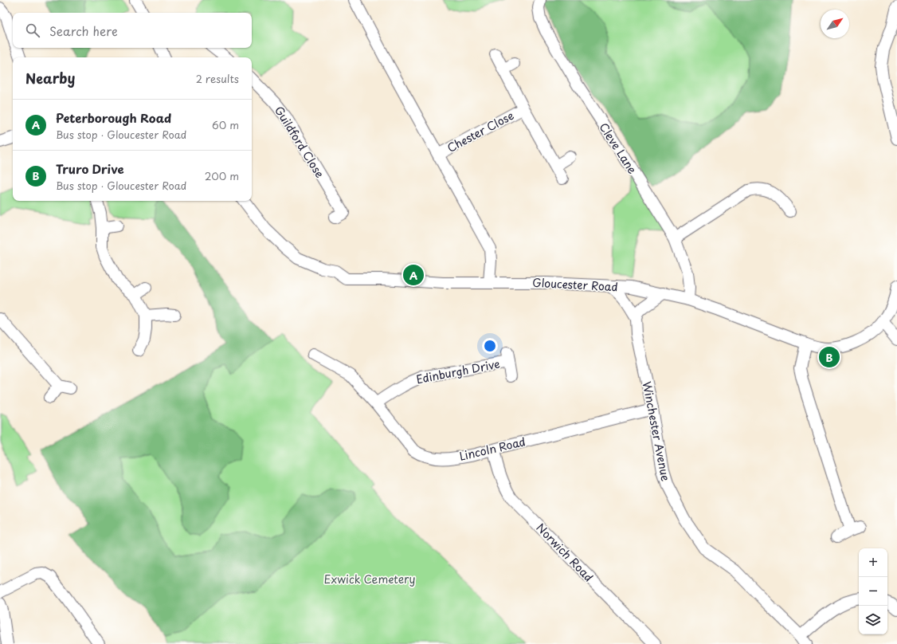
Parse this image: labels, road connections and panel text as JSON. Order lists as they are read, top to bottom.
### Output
{
  "streets": {
    "street": [
      "Chester Close",
      "Guildford Close",
      "Cleve Lane",
      "Gloucester Road",
      "Edinburgh Drive",
      "Winchester Avenue",
      "Lincoln Road",
      "Norwich Road"
    ]
  },
  "crossings": [
    ["Cleve Lane", "Gloucester Road"],
    ["Gloucester Road", "Winchester Avenue"],
    ["Edinburgh Drive", "Lincoln Road"],
    ["Winchester Avenue", "Lincoln Road"],
    ["Lincoln Road", "Norwich Road"]
  ],
  "parks": ["Exwick Cemetery"],
  "north": "top right",
  "page": {
    "search": "Search here",
    "heading": ["Nearby", "2 results"],
    "list": [
      {
        "mark": "A",
        "name": "Peterborough Road",
        "note": "Bus stop · Gloucester Road",
        "value": "60 m"
      },
      {
        "mark": "B",
        "name": "Truro Drive",
        "note": "Bus stop · Gloucester Road",
        "value": "200 m"
      }
    ],
    "pins": ["A", "B"],
    "map_buttons": ["+", "−"]
  }
}
